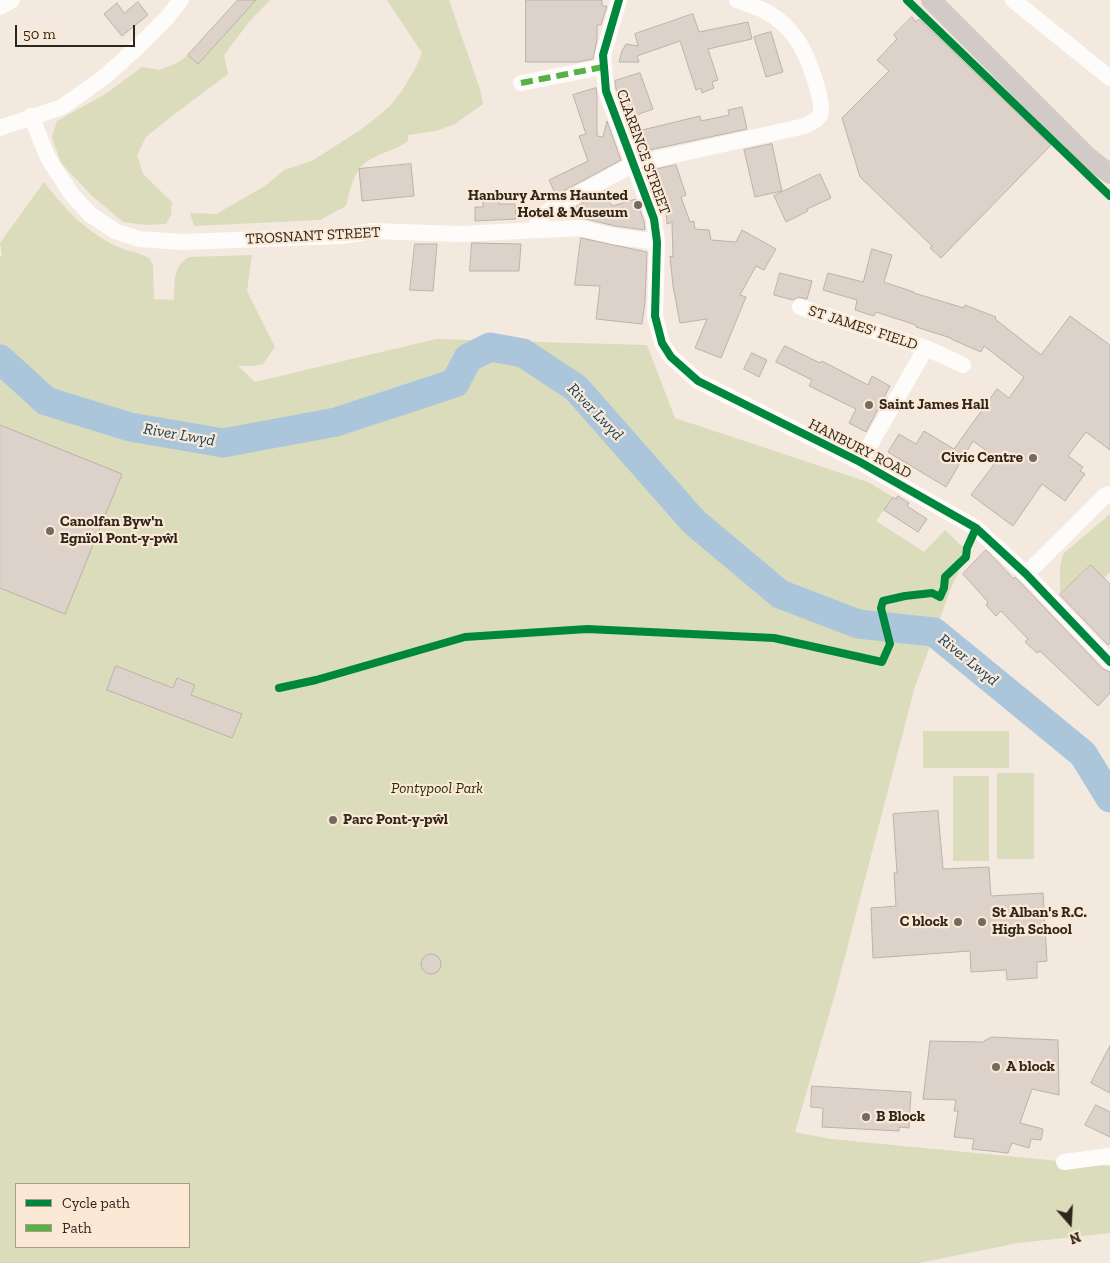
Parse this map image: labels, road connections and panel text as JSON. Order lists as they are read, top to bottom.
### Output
{
  "streets": {
    "street": [
      "CLARENCE STREET",
      "TROSNANT STREET",
      "ST JAMES' FIELD",
      "HANBURY ROAD"
    ]
  },
  "crossings": [
    ["CLARENCE STREET", "TROSNANT STREET"],
    ["CLARENCE STREET", "HANBURY ROAD"],
    ["TROSNANT STREET", "HANBURY ROAD"],
    ["ST JAMES' FIELD", "HANBURY ROAD"]
  ],
  "water": ["River Lwyd"],
  "parks": ["Pontypool Park"],
  "places": [
    "Hanbury Arms Haunted Hotel & Museum",
    "Saint James Hall",
    "Civic Centre",
    "Canolfan Byw'n Egnïol Pont-y-pŵl",
    "Parc Pont-y-pŵl",
    "C block",
    "St Alban's R.C. High School",
    "A block",
    "B Block"
  ],
  "legend": ["Cycle path", "Path"],
  "scale_bar": "50 m",
  "north": "bottom"
}
